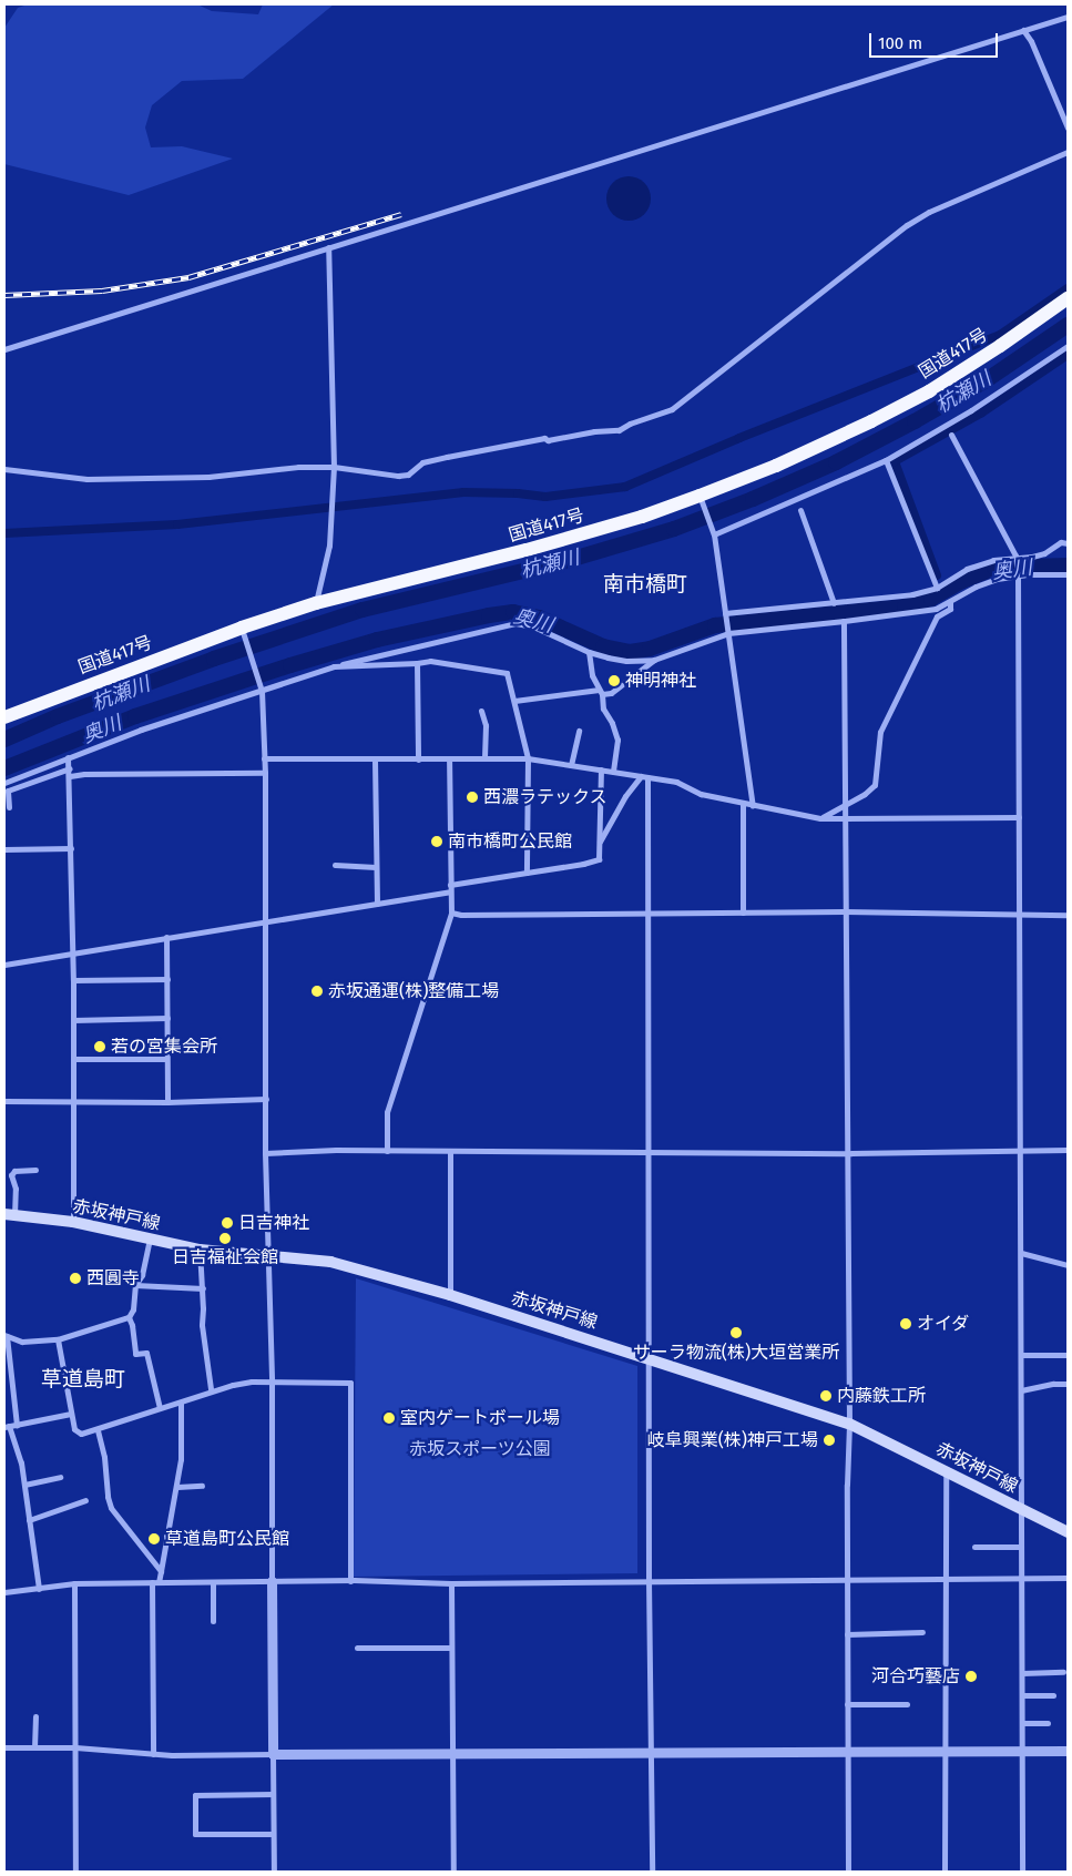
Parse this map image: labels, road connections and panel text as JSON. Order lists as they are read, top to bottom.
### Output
{
  "streets": {
    "highway": ["国道417号"],
    "main road": ["赤坂神戸線"]
  },
  "districts": ["南市橋町", "草道島町"],
  "water": ["杭瀬川", "奥川"],
  "parks": ["赤坂スポーツ公園"],
  "places": [
    "神明神社",
    "西濃ラテックス",
    "南市橋町公民館",
    "赤坂通運(株)整備工場",
    "若の宮集会所",
    "日吉神社",
    "日吉福祉会館",
    "西圓寺",
    "オイダ",
    "サーラ物流(株)大垣営業所",
    "内藤鉄工所",
    "室内ゲートボール場",
    "岐阜興業(株)神戸工場",
    "草道島町公民館",
    "河合巧藝店"
  ],
  "scale_bar": "100 m"
}
